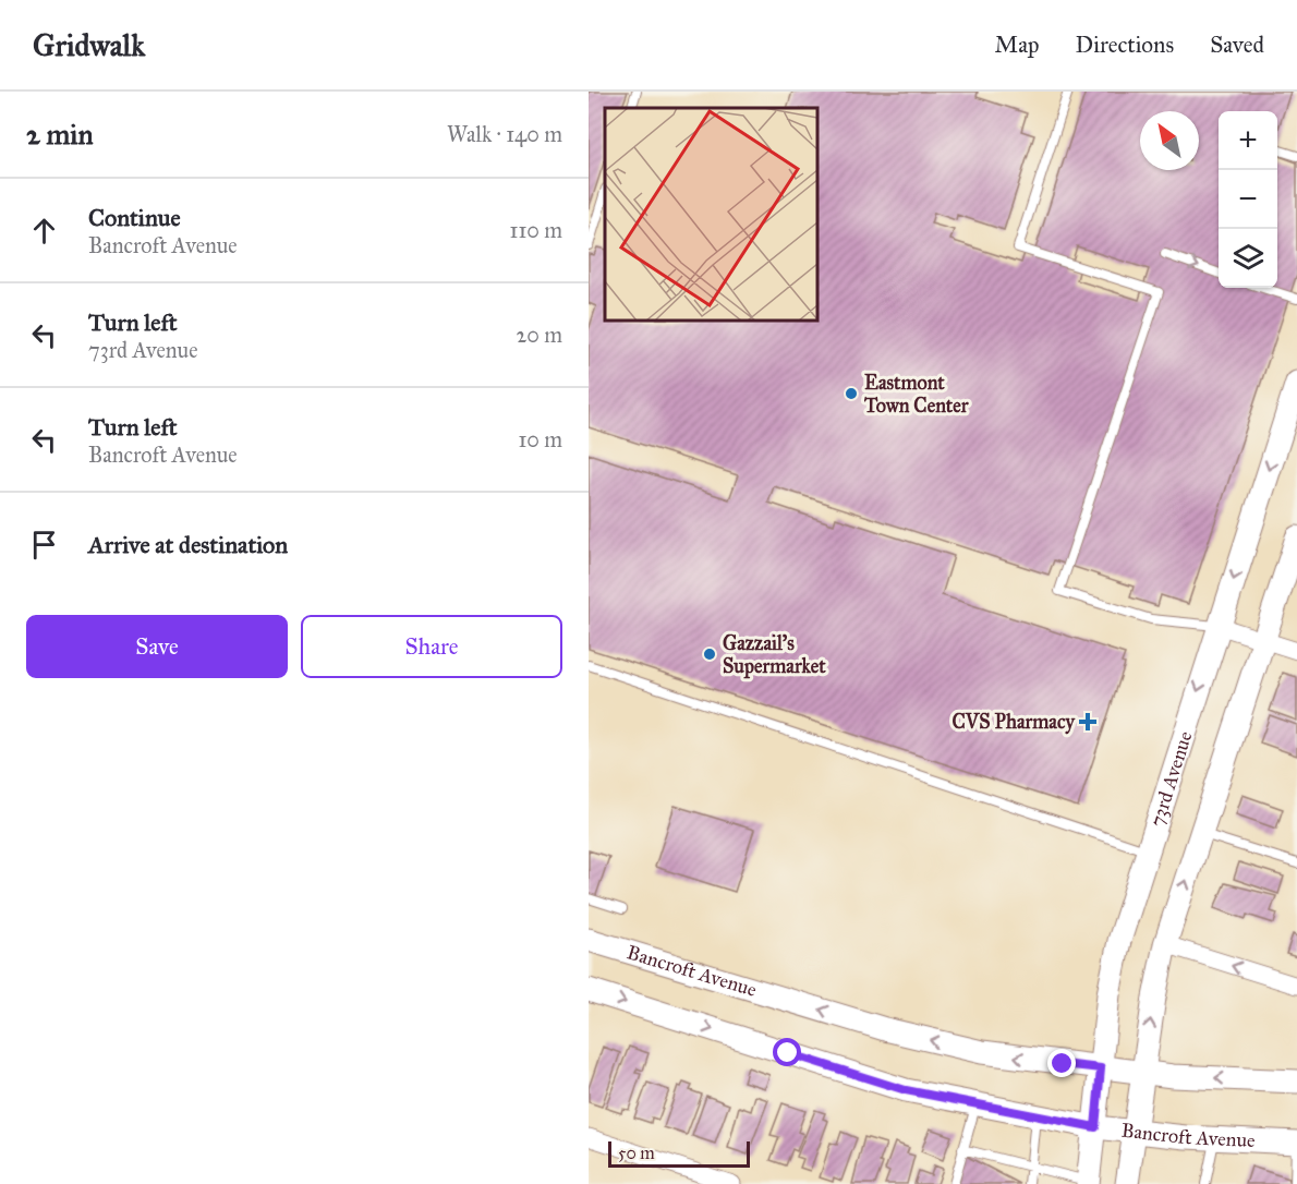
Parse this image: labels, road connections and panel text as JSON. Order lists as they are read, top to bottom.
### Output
{
  "streets": {
    "main road": ["73rd Avenue", "Bancroft Avenue"]
  },
  "crossings": [
    ["73rd Avenue", "Bancroft Avenue"]
  ],
  "places": {
    "other": ["Eastmont Town Center", "Gazzail's Supermarket"],
    "health": ["CVS Pharmacy"]
  },
  "scale_bar": "50 m",
  "north": "top left",
  "page": {
    "header": "Gridwalk",
    "nav": ["Map", "Directions", "Saved"],
    "heading": ["2 min", "Walk · 140 m"],
    "map_buttons": ["+", "−"],
    "list": [
      ["Continue", "Bancroft Avenue", "110 m"],
      ["Turn left", "73rd Avenue", "20 m"],
      ["Turn left", "Bancroft Avenue", "10 m"],
      "Arrive at destination"
    ],
    "buttons": ["Save", "Share"],
    "scale": "50 m"
  }
}
